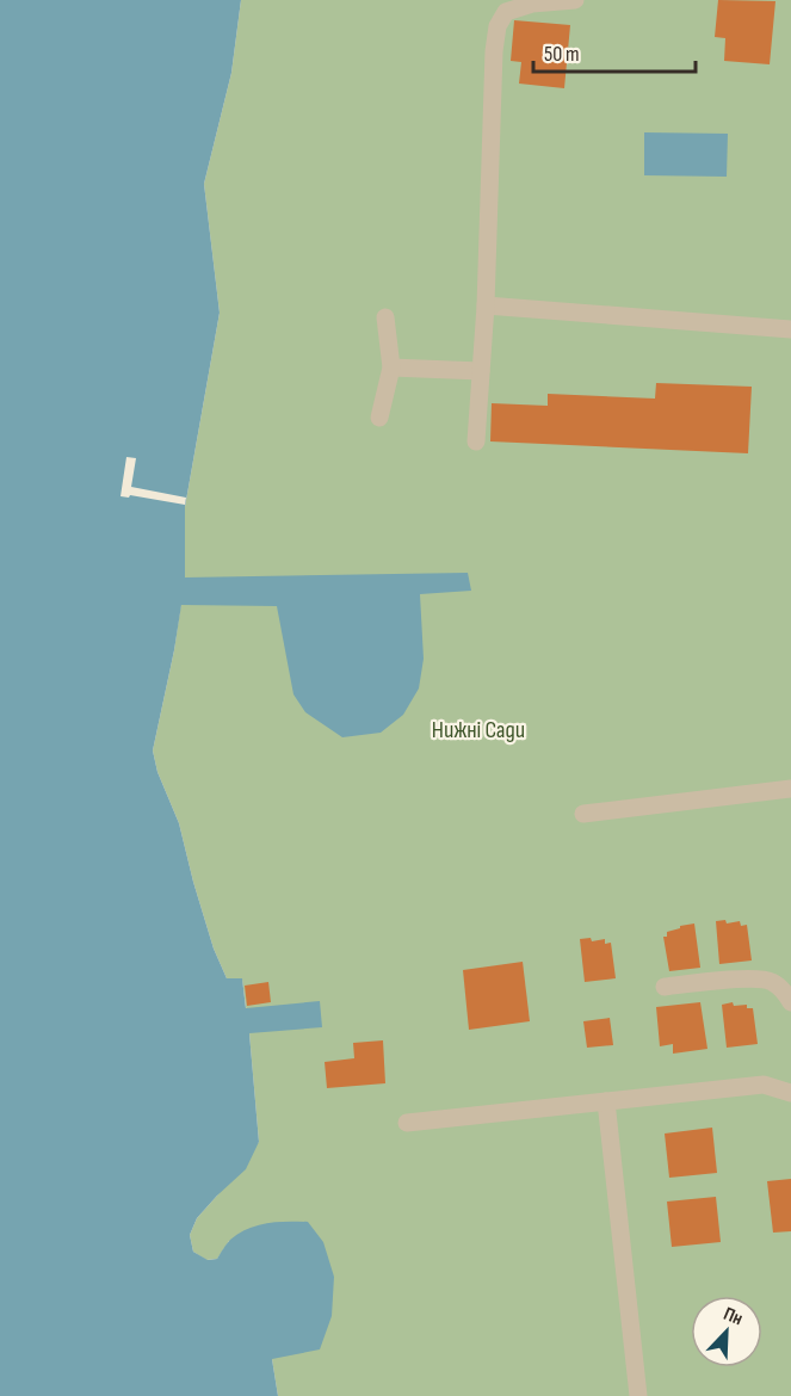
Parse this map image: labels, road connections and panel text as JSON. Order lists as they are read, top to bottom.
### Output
{
  "parks": ["Нижні Сади"],
  "scale_bar": "50 m",
  "north": "top right"
}
